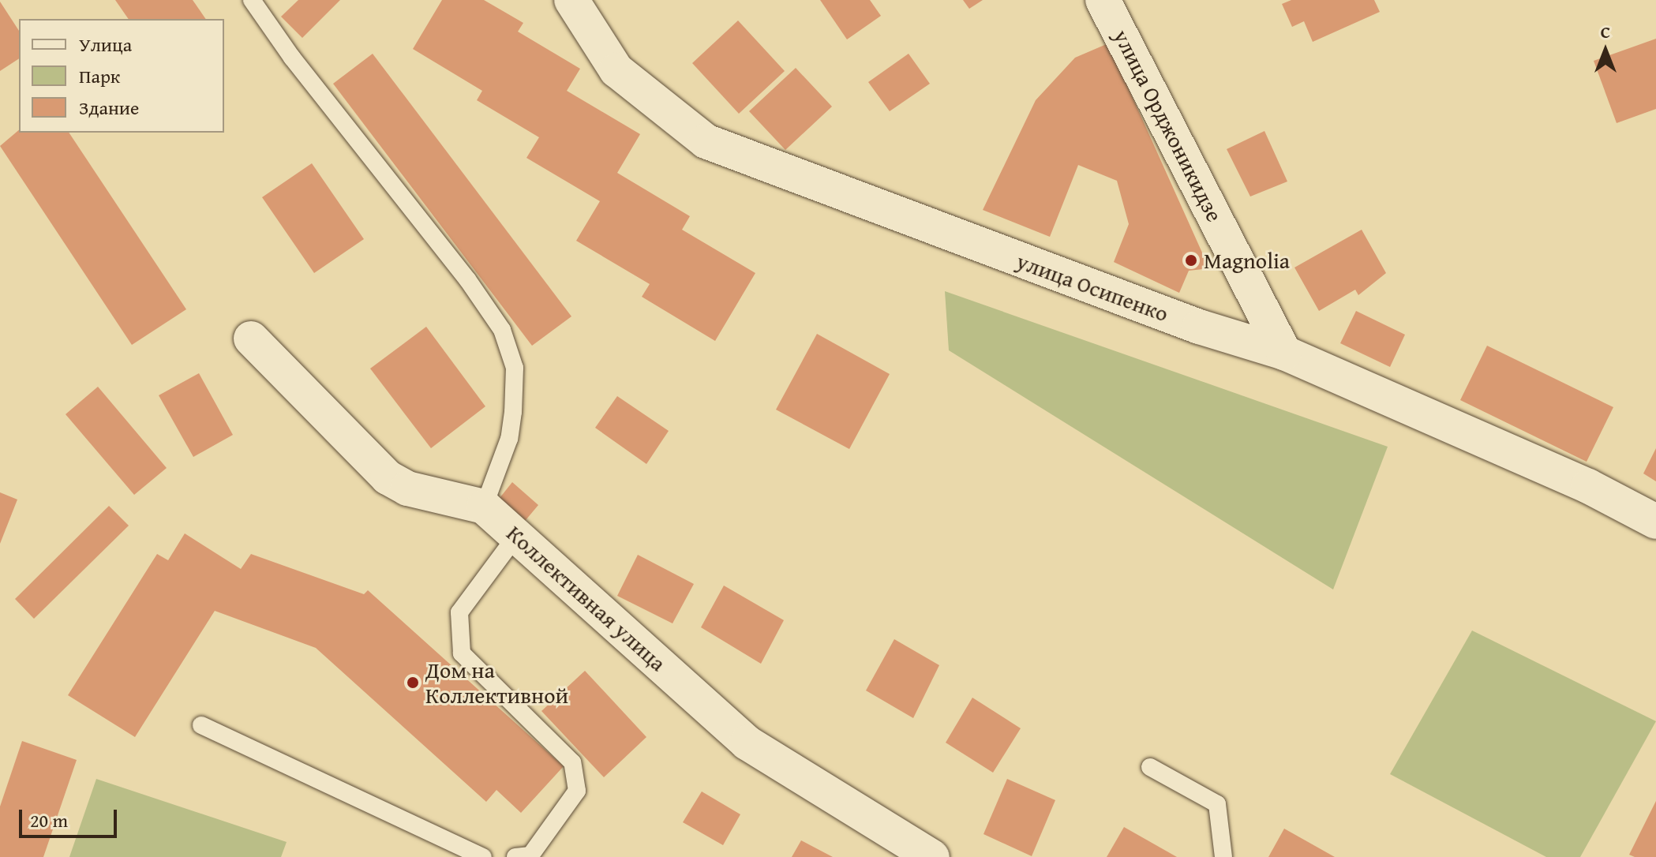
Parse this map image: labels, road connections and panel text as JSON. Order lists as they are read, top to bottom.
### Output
{
  "streets": {
    "street": ["улица Орджоникидзе", "улица Осипенко", "Коллективная улица"]
  },
  "crossings": [
    ["улица Орджоникидзе", "улица Осипенко"]
  ],
  "places": ["Magnolia", "Дом на Коллективной"],
  "legend": ["Улица", "Парк", "Здание"],
  "scale_bar": "20 m",
  "north": "top"
}
